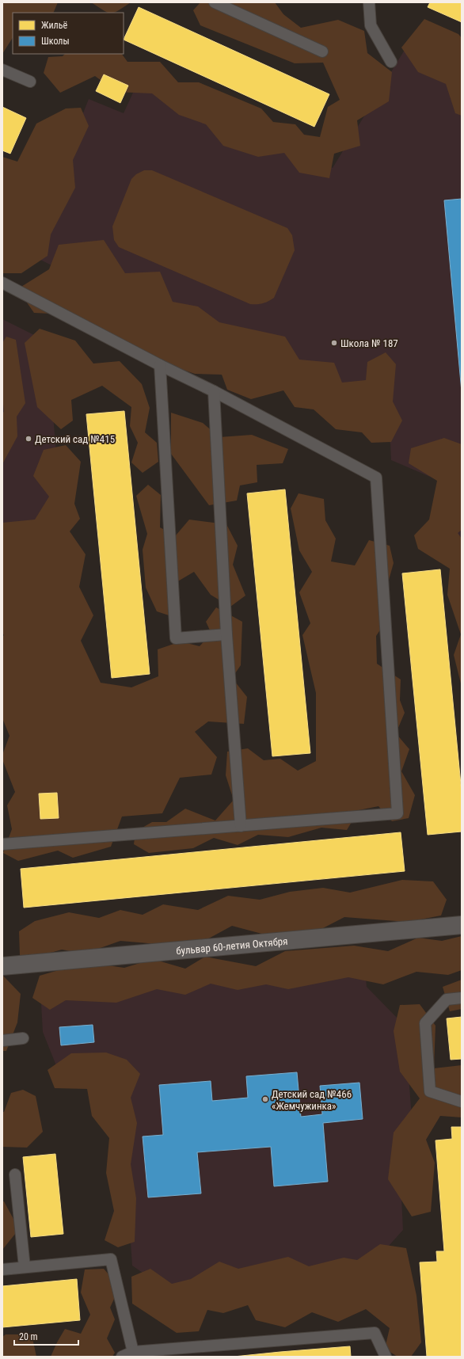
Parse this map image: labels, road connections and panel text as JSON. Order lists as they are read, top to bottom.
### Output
{
  "streets": {
    "street": ["бульвар 60-летия Октября"]
  },
  "places": ["Школа № 187", "Детский сад №415", "Детский сад №466 «Жемчужинка»"],
  "legend": ["Жильё", "Школы"],
  "scale_bar": "20 m"
}
